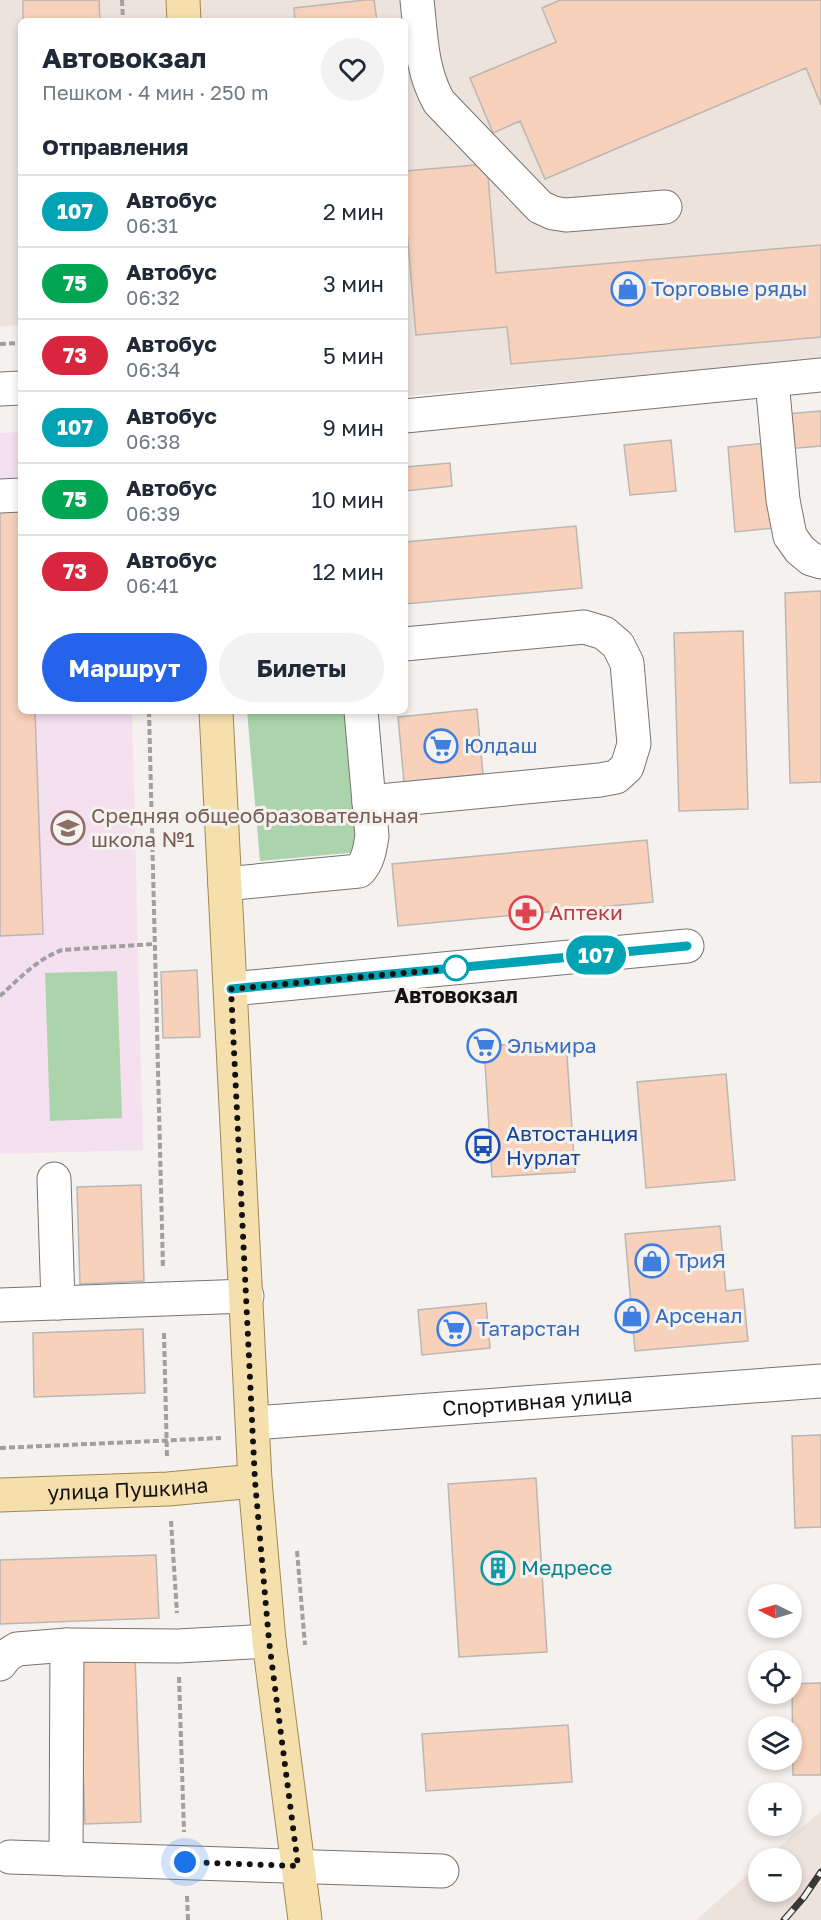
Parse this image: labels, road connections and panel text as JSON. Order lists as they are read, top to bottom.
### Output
{
  "streets": {
    "main road": ["улица Пушкина"],
    "street": ["Спортивная улица"]
  },
  "places": {
    "shop": ["Торговые ряды", "ТриЯ", "Арсенал"],
    "supermarket": ["Юлдаш", "Эльмира", "Татарстан"],
    "school or university": ["Средняя общеобразовательная школа №1"],
    "pharmacy": ["Аптеки"],
    "other": ["Автовокзал"],
    "bus stop": ["Автостанция Нурлат"],
    "building": ["Медресе"]
  },
  "lines": ["bus line 107"],
  "north": "left",
  "page": {
    "on_map": "107",
    "heading": [
      ["Автовокзал", "Пешком · 4 мин · 250 m"],
      "Отправления"
    ],
    "list": [
      {
        "mark": "107",
        "name": "Автобус",
        "note": "06:31",
        "value": "2 мин"
      },
      {
        "mark": "75",
        "name": "Автобус",
        "note": "06:32",
        "value": "3 мин"
      },
      {
        "mark": "73",
        "name": "Автобус",
        "note": "06:34",
        "value": "5 мин"
      },
      {
        "mark": "107",
        "name": "Автобус",
        "note": "06:38",
        "value": "9 мин"
      },
      {
        "mark": "75",
        "name": "Автобус",
        "note": "06:39",
        "value": "10 мин"
      },
      {
        "mark": "73",
        "name": "Автобус",
        "note": "06:41",
        "value": "12 мин"
      }
    ],
    "buttons": ["Маршрут", "Билеты"],
    "map_buttons": ["+", "−"]
  }
}
